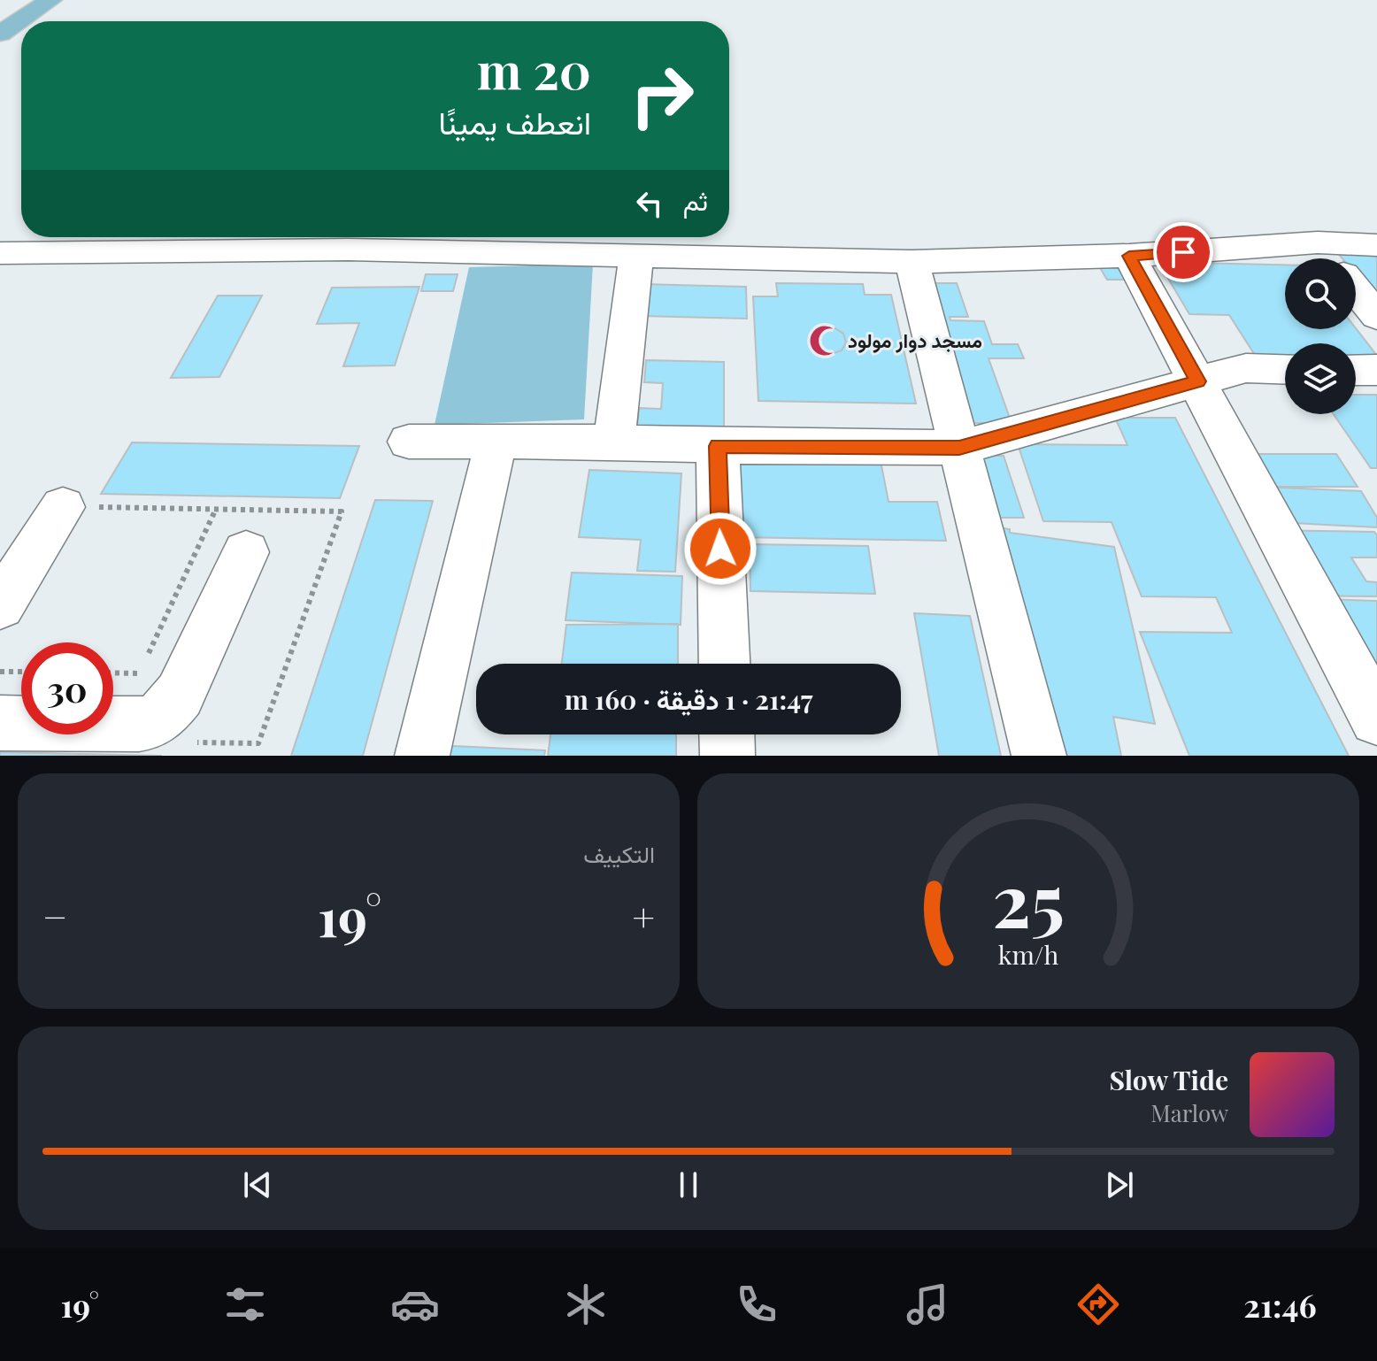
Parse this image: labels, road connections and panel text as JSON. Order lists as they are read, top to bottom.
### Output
{
  "places": {
    "mosque": ["مسجد دوار مولود"]
  },
  "page": {
    "turn": ["20 m", "انعطف يمينًا"],
    "then": "ثم",
    "limit": "30",
    "trip": "21:47 · 1 دقيقة · 160 m",
    "tile": "التكييف",
    "heat": ["−", "19°", "+"],
    "song": ["Slow Tide", "Marlow"],
    "tabs": ["21:46", "19°"],
    "gauge": ["25", "km/h"]
  }
}
